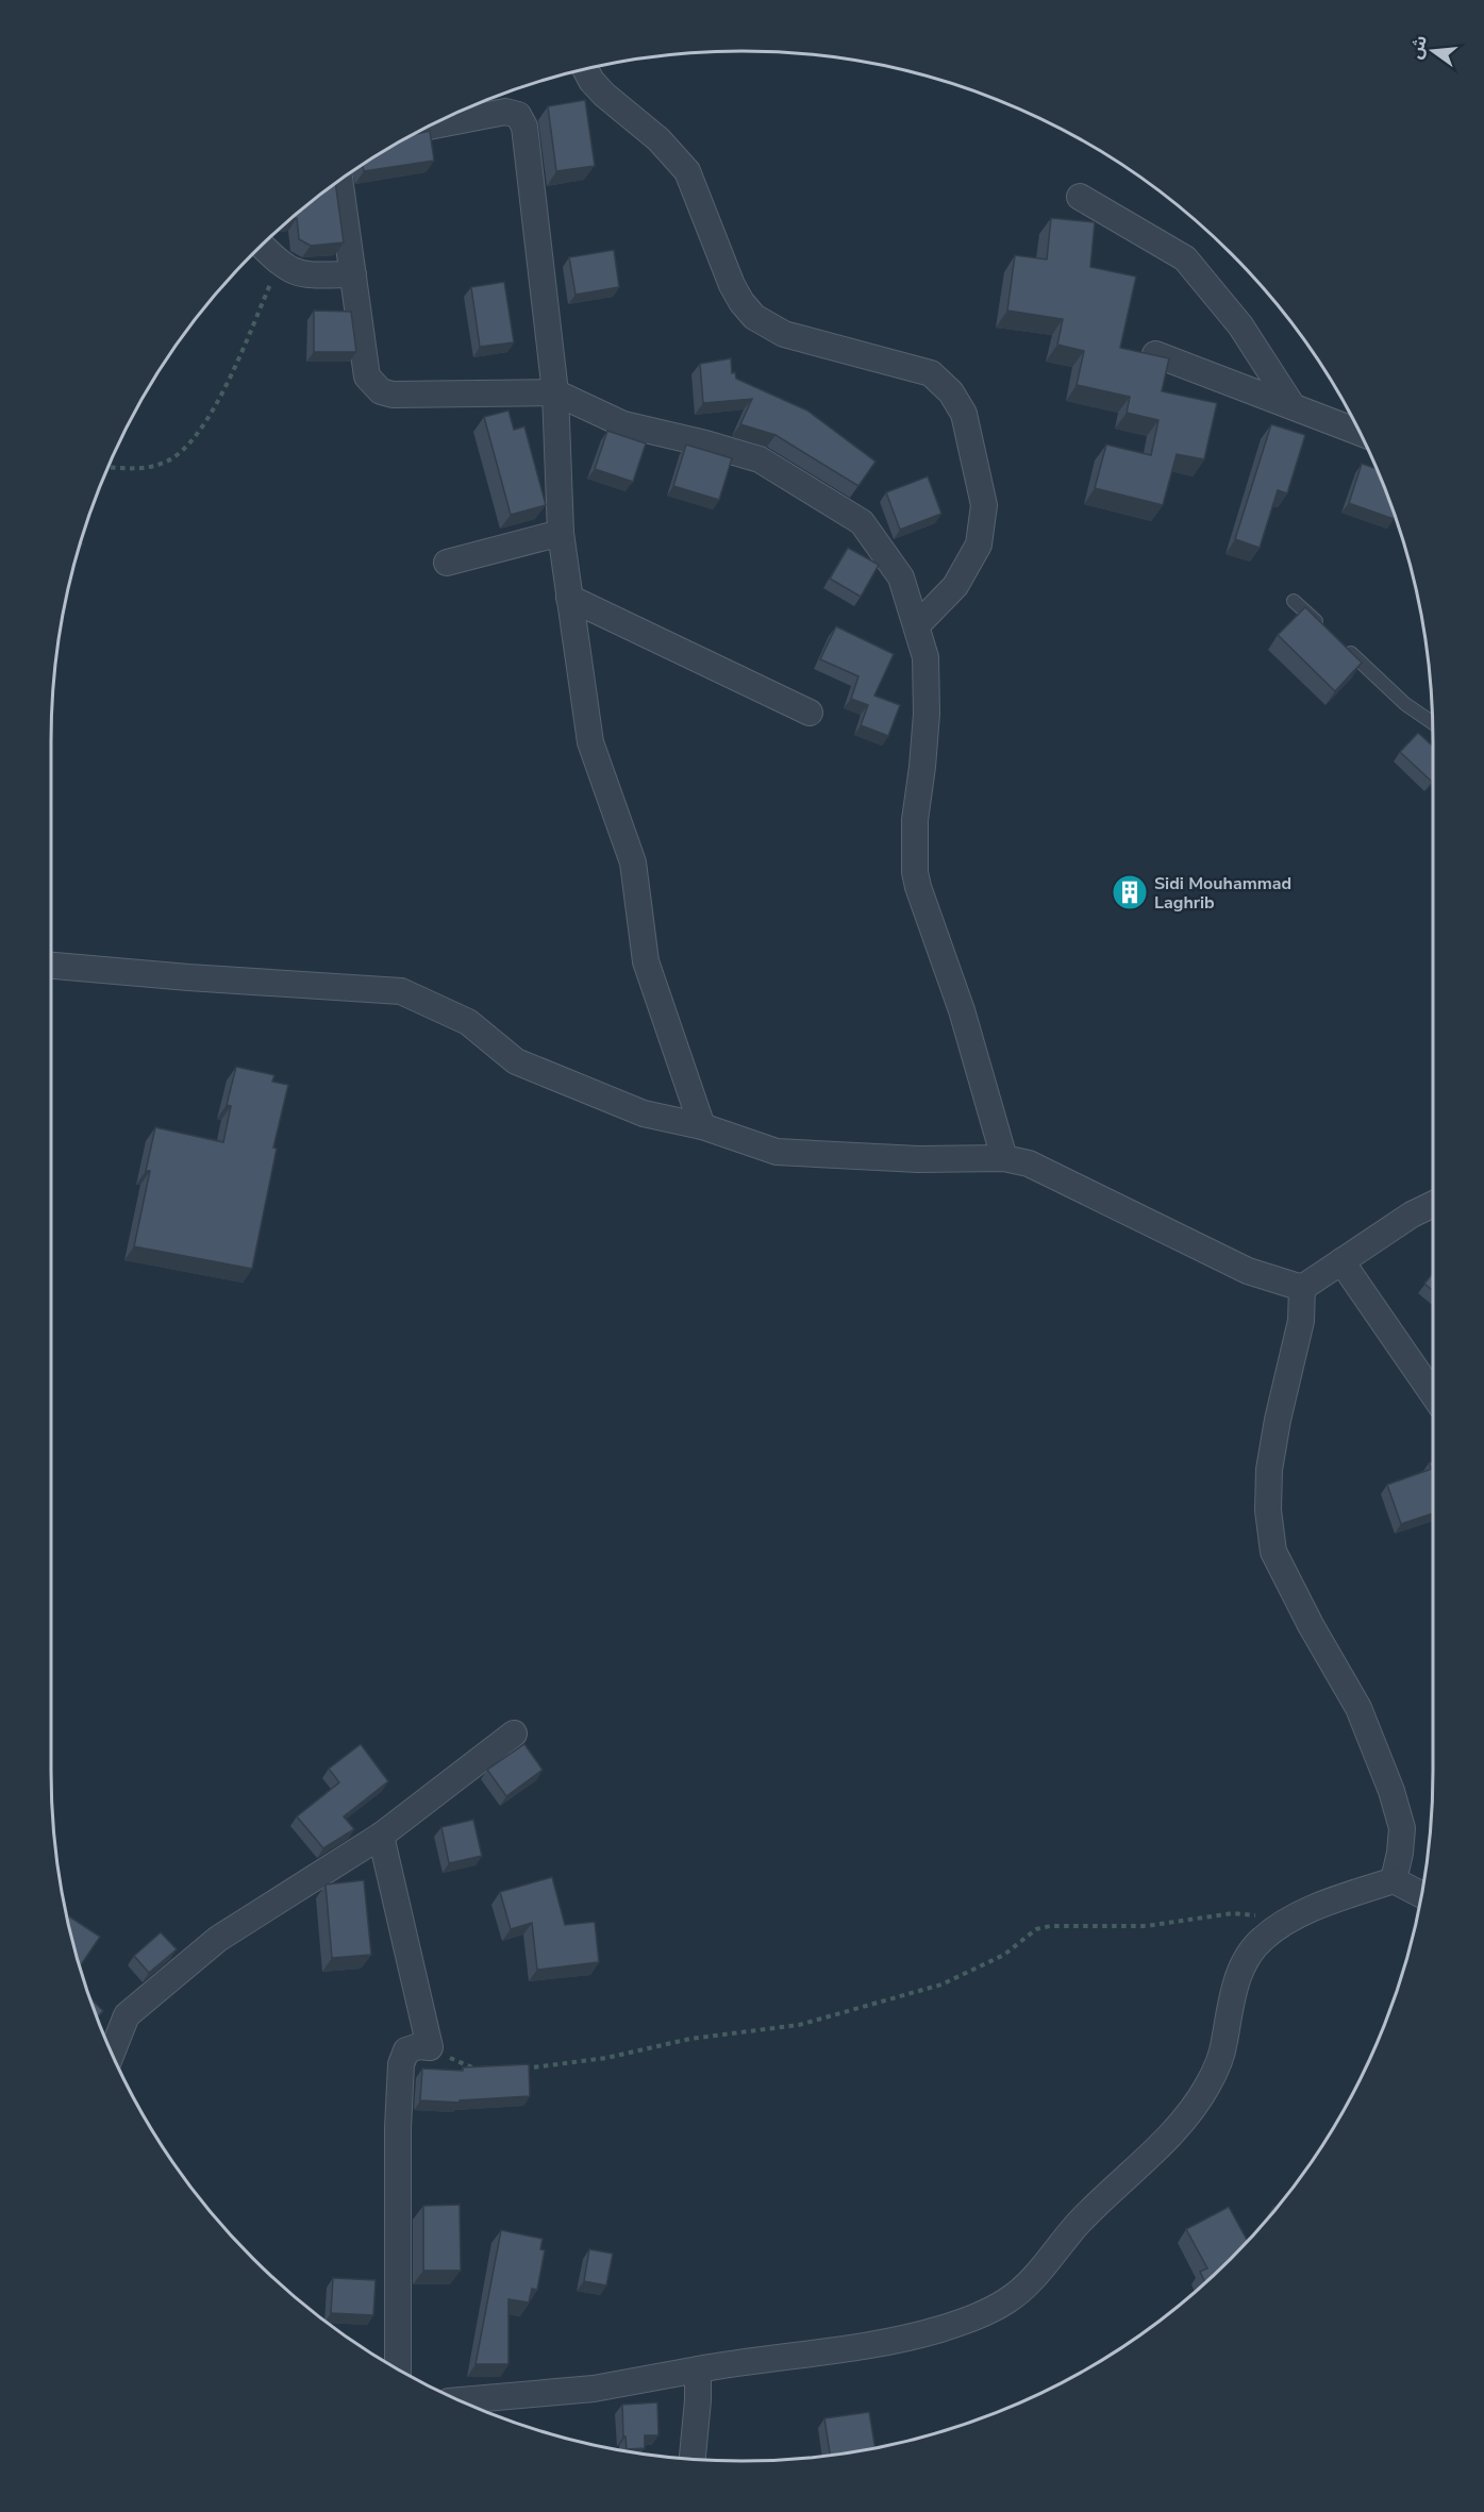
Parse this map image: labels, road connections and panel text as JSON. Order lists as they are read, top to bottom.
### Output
{
  "places": {
    "building": ["Sidi Mouhammad Laghrib"]
  },
  "north": "left"
}
